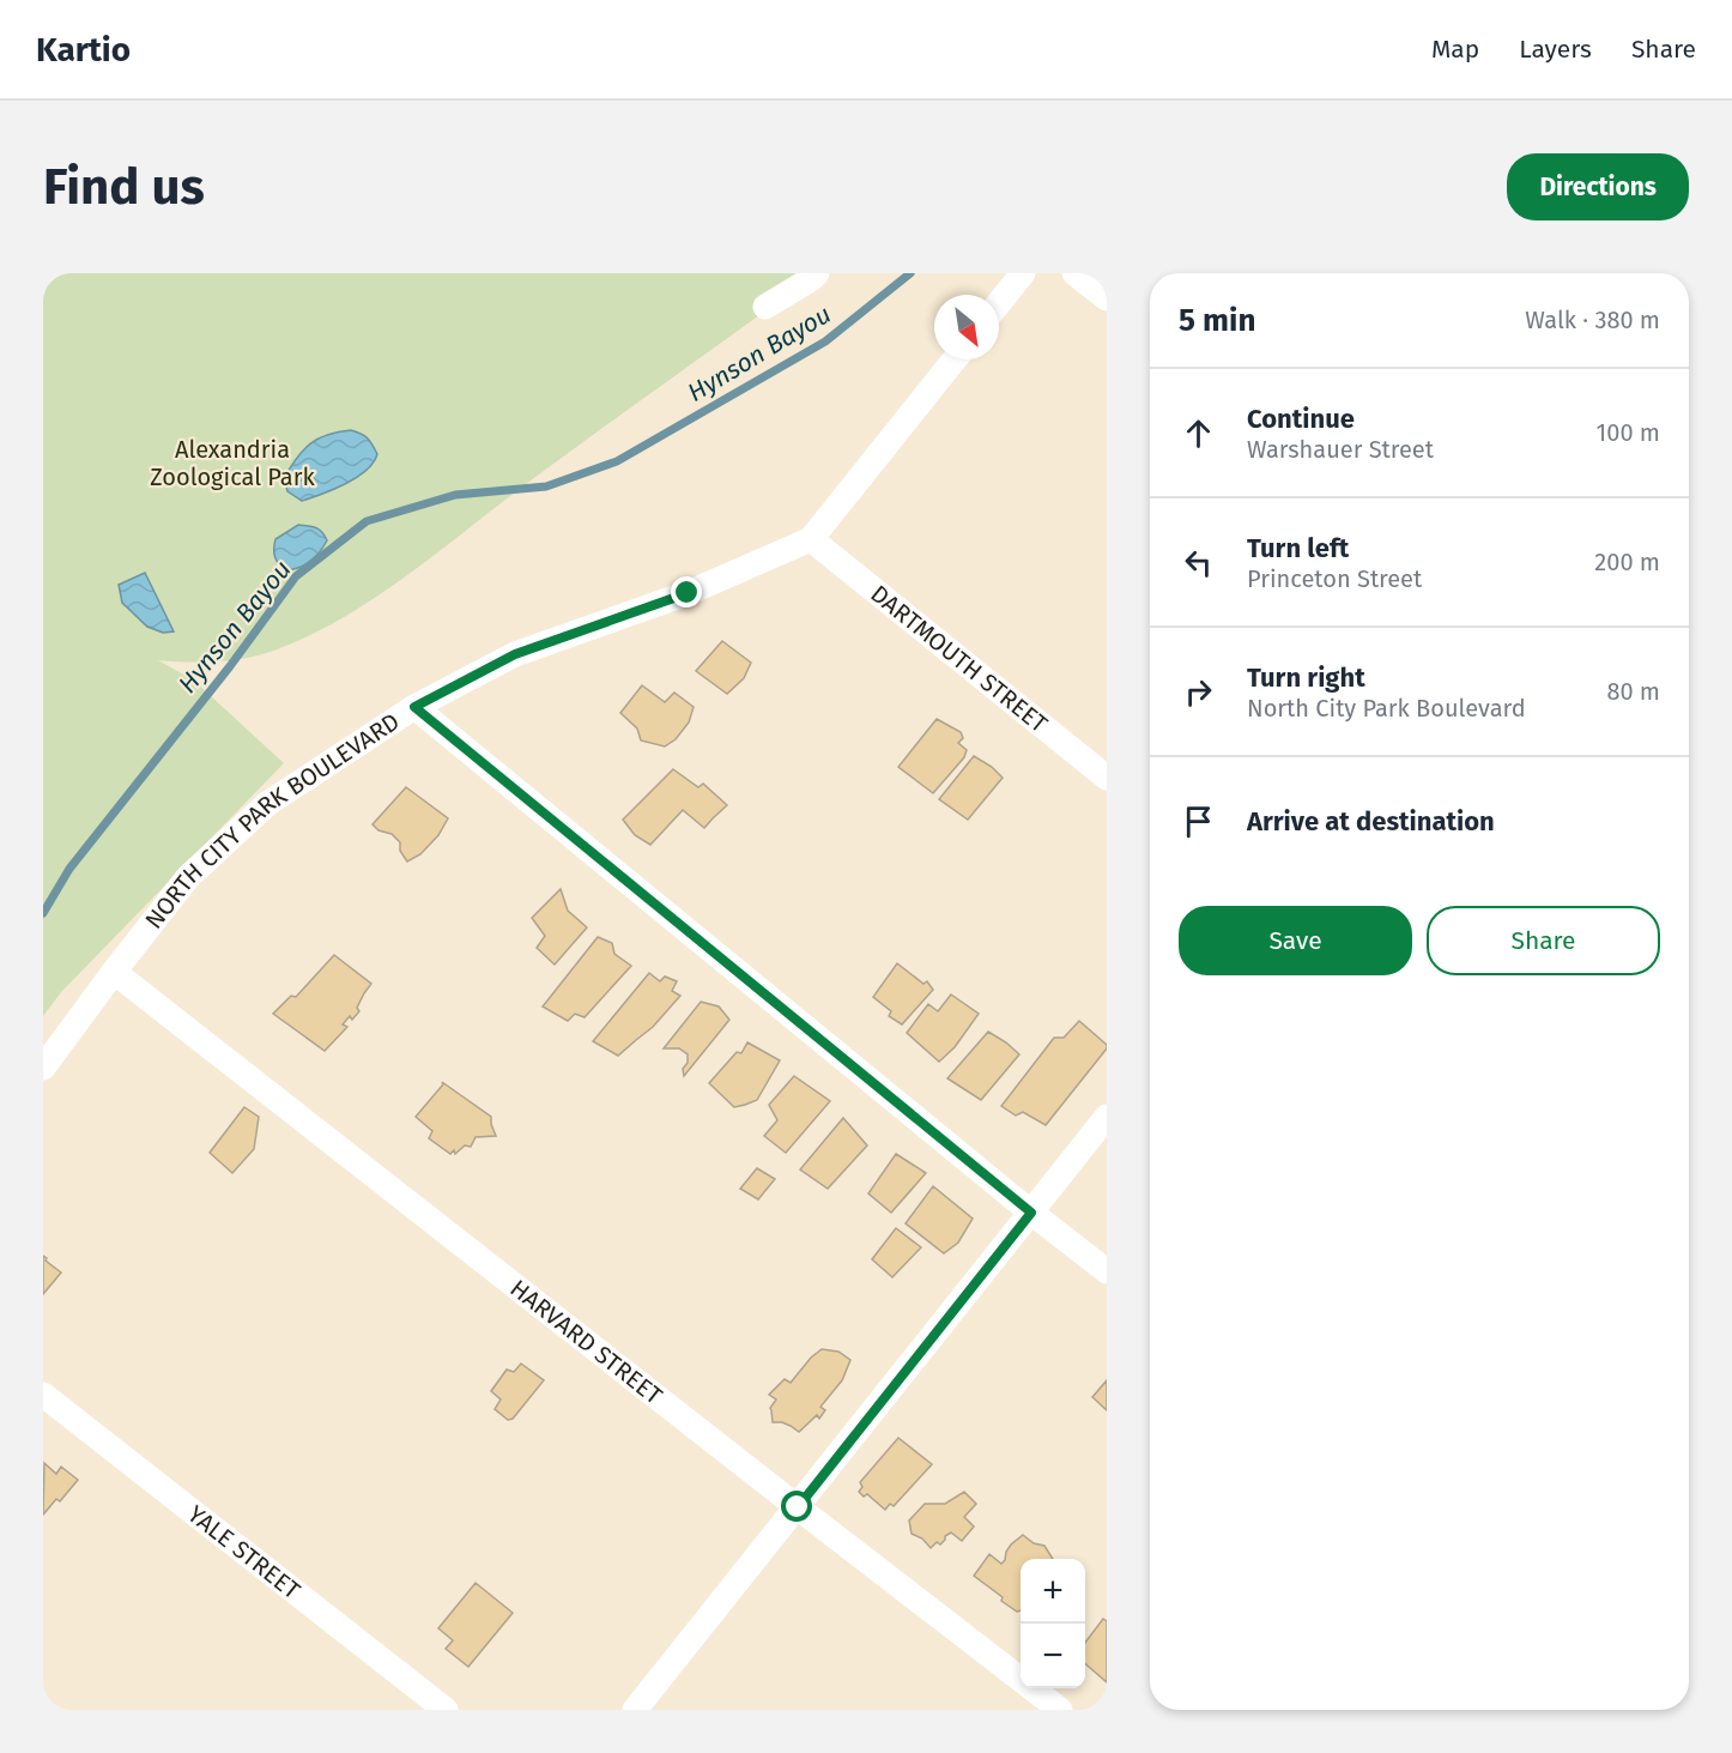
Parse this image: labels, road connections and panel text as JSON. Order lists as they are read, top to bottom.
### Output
{
  "streets": {
    "street": [
      "DARTMOUTH STREET",
      "NORTH CITY PARK BOULEVARD",
      "HARVARD STREET",
      "YALE STREET"
    ]
  },
  "crossings": [
    ["DARTMOUTH STREET", "NORTH CITY PARK BOULEVARD"],
    ["NORTH CITY PARK BOULEVARD", "HARVARD STREET"]
  ],
  "water": ["Hynson Bayou"],
  "parks": ["Alexandria Zoological Park"],
  "north": "bottom right",
  "page": {
    "header": "Kartio",
    "nav": ["Map", "Layers", "Share"],
    "buttons": [
      "Directions",
      ["Save", "Share"]
    ],
    "title": "Find us",
    "heading": ["5 min", "Walk · 380 m"],
    "list": [
      ["Continue", "Warshauer Street", "100 m"],
      ["Turn left", "Princeton Street", "200 m"],
      ["Turn right", "North City Park Boulevard", "80 m"],
      "Arrive at destination"
    ],
    "map_buttons": ["+", "−"]
  }
}
